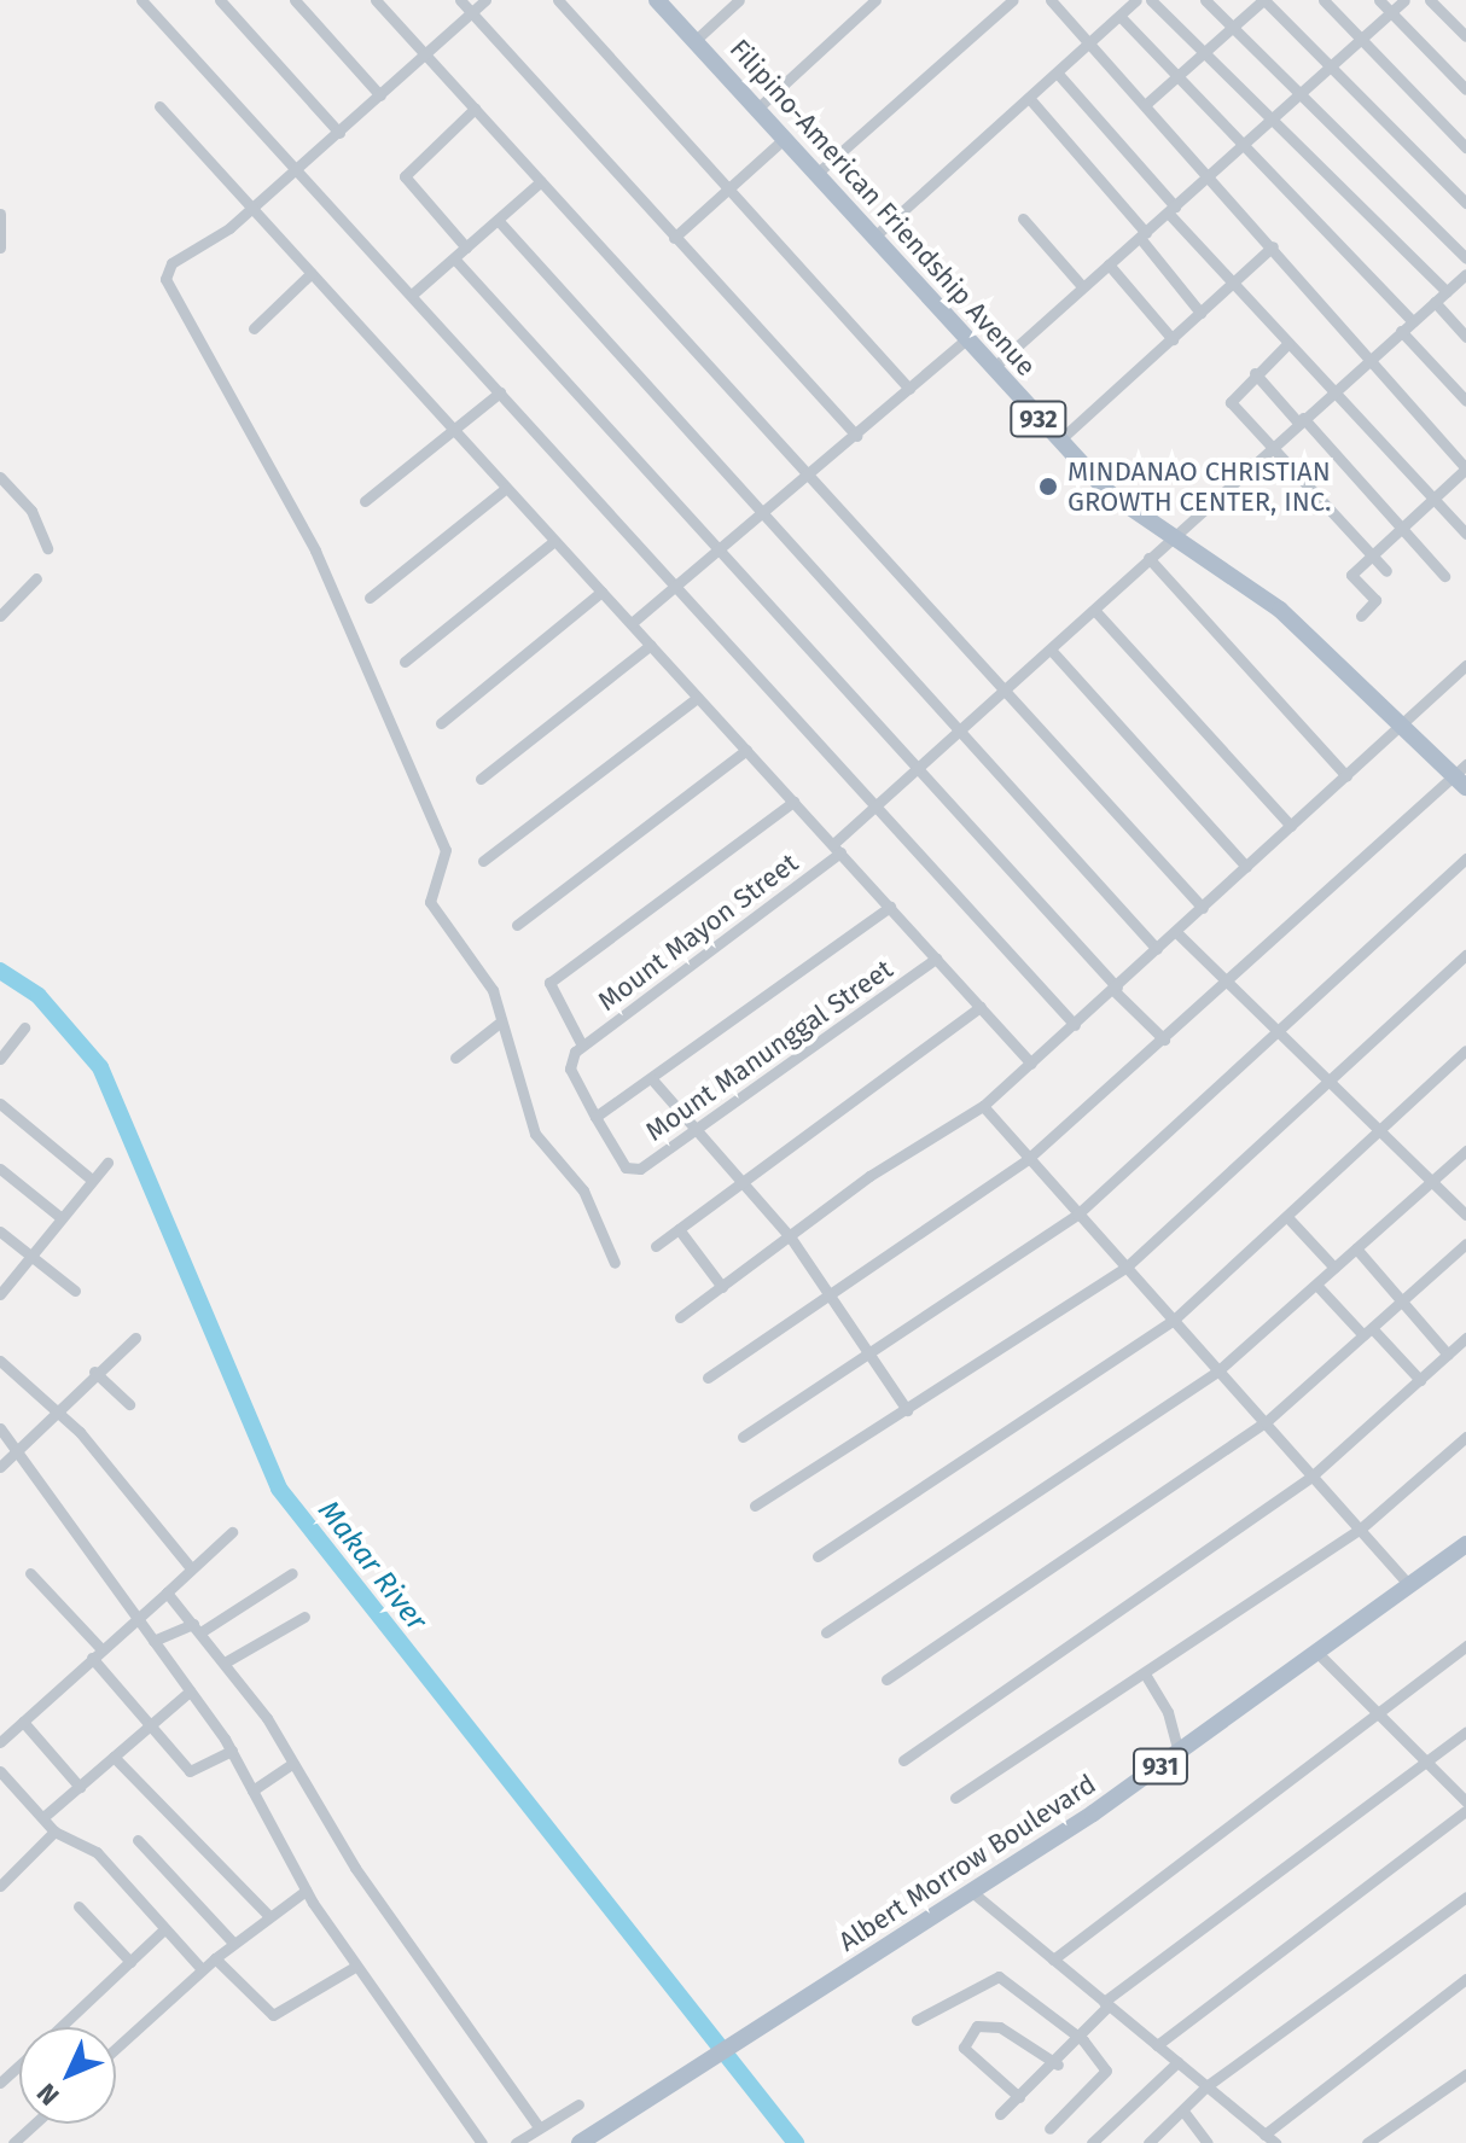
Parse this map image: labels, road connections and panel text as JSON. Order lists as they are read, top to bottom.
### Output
{
  "streets": {
    "main road": [
      "Filipino-American Friendship Avenue",
      "932",
      "931",
      "Albert Morrow Boulevard"
    ],
    "street": ["Mount Mayon Street", "Mount Manunggal Street"]
  },
  "crossings": [
    ["Filipino-American Friendship Avenue", "Mount Mayon Street"]
  ],
  "water": ["Makar River"],
  "places": ["MINDANAO CHRISTIAN GROWTH CENTER, INC."],
  "north": "bottom left"
}
